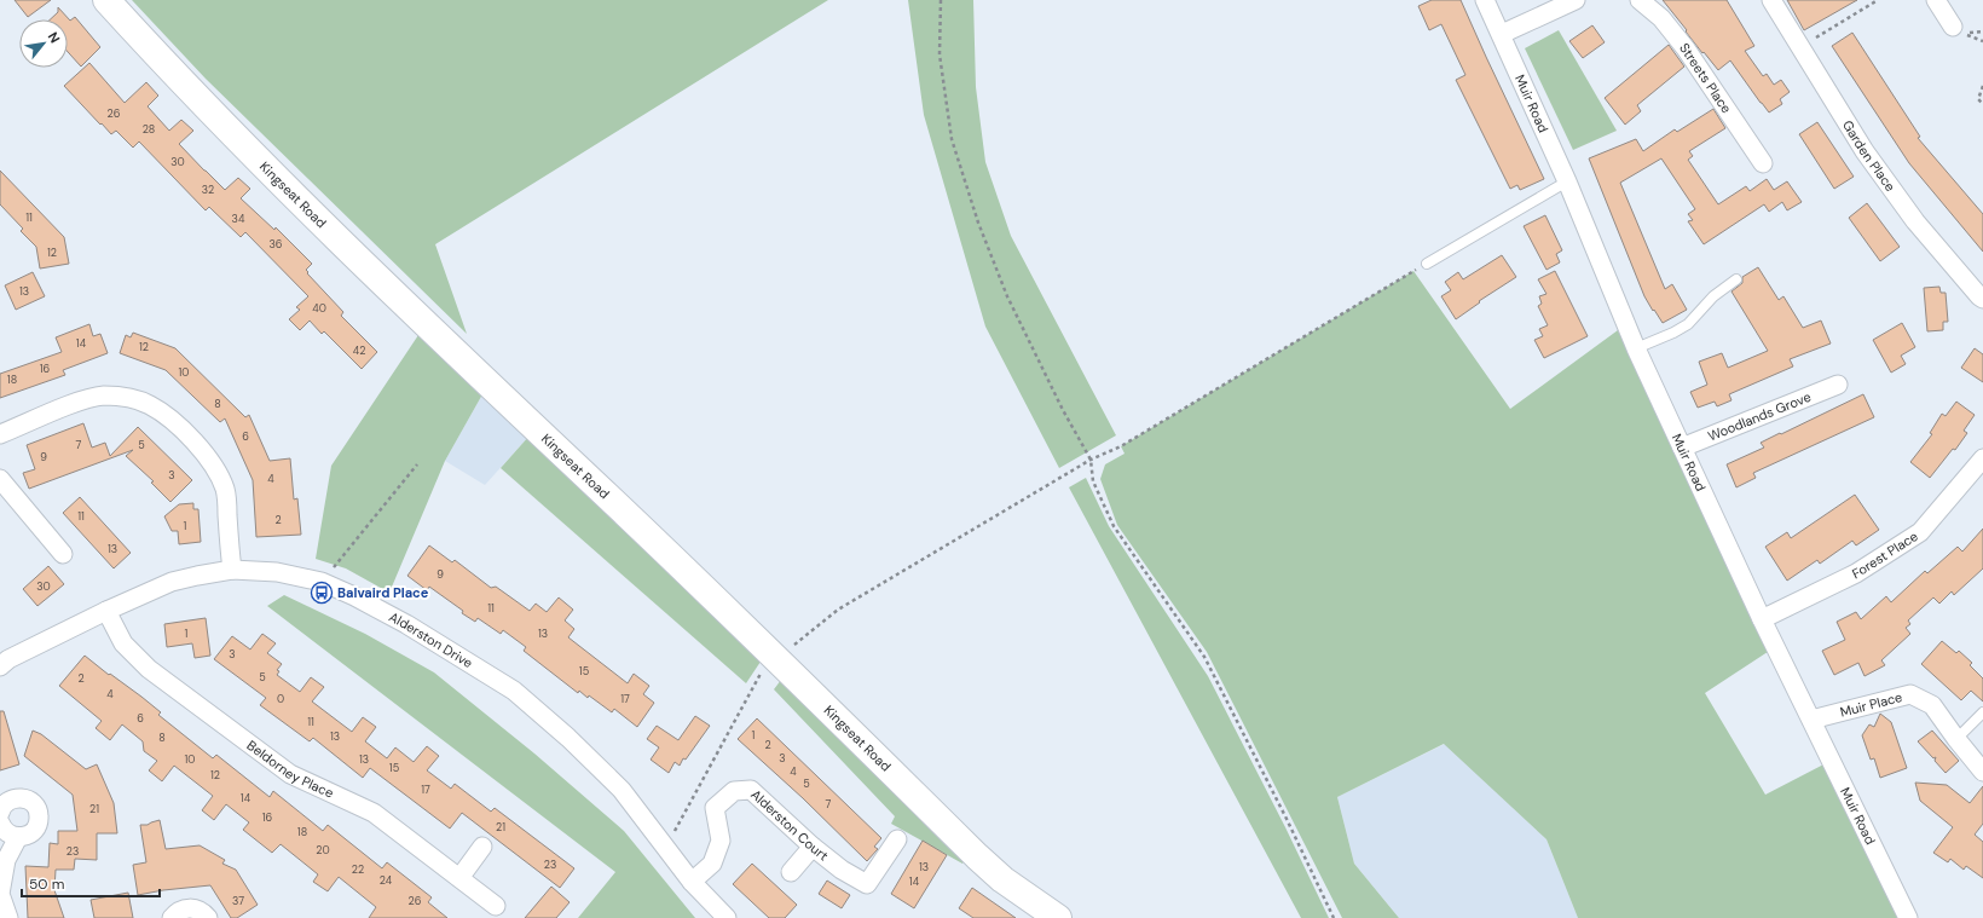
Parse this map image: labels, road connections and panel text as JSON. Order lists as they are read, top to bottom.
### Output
{
  "streets": {
    "street": [
      "Streets Place",
      "Muir Road",
      "Garden Place",
      "Kingseat Road",
      "Woodlands Grove",
      "Forest Place",
      "Alderston Drive",
      "Muir Place",
      "Beldorney Place",
      "Alderston Court"
    ]
  },
  "crossings": [
    ["Muir Road", "Woodlands Grove"],
    ["Muir Road", "Forest Place"],
    ["Muir Road", "Muir Place"],
    ["Alderston Drive", "Beldorney Place"],
    ["Alderston Drive", "Alderston Court"]
  ],
  "places": {
    "bus stop": ["Balvaird Place"]
  },
  "house_numbers": [
    "26",
    "28",
    "30",
    "32",
    "11",
    "34",
    "36",
    "12",
    "13",
    "40",
    "14",
    "12",
    "42",
    "16",
    "10",
    "18",
    "8",
    "6",
    "7",
    "5",
    "9",
    "3",
    "4",
    "11",
    "2",
    "1",
    "13",
    "9",
    "30",
    "11",
    "1",
    "13",
    "3",
    "15",
    "5",
    "2",
    "4",
    "0",
    "17",
    "6",
    "11",
    "1",
    "13",
    "8",
    "2",
    "3",
    "10",
    "13",
    "15",
    "4",
    "12",
    "5",
    "17",
    "14",
    "7",
    "21",
    "16",
    "21",
    "18",
    "20",
    "23",
    "23",
    "13",
    "22",
    "24",
    "14",
    "37",
    "26"
  ],
  "scale_bar": "50 m",
  "north": "top right"
}
